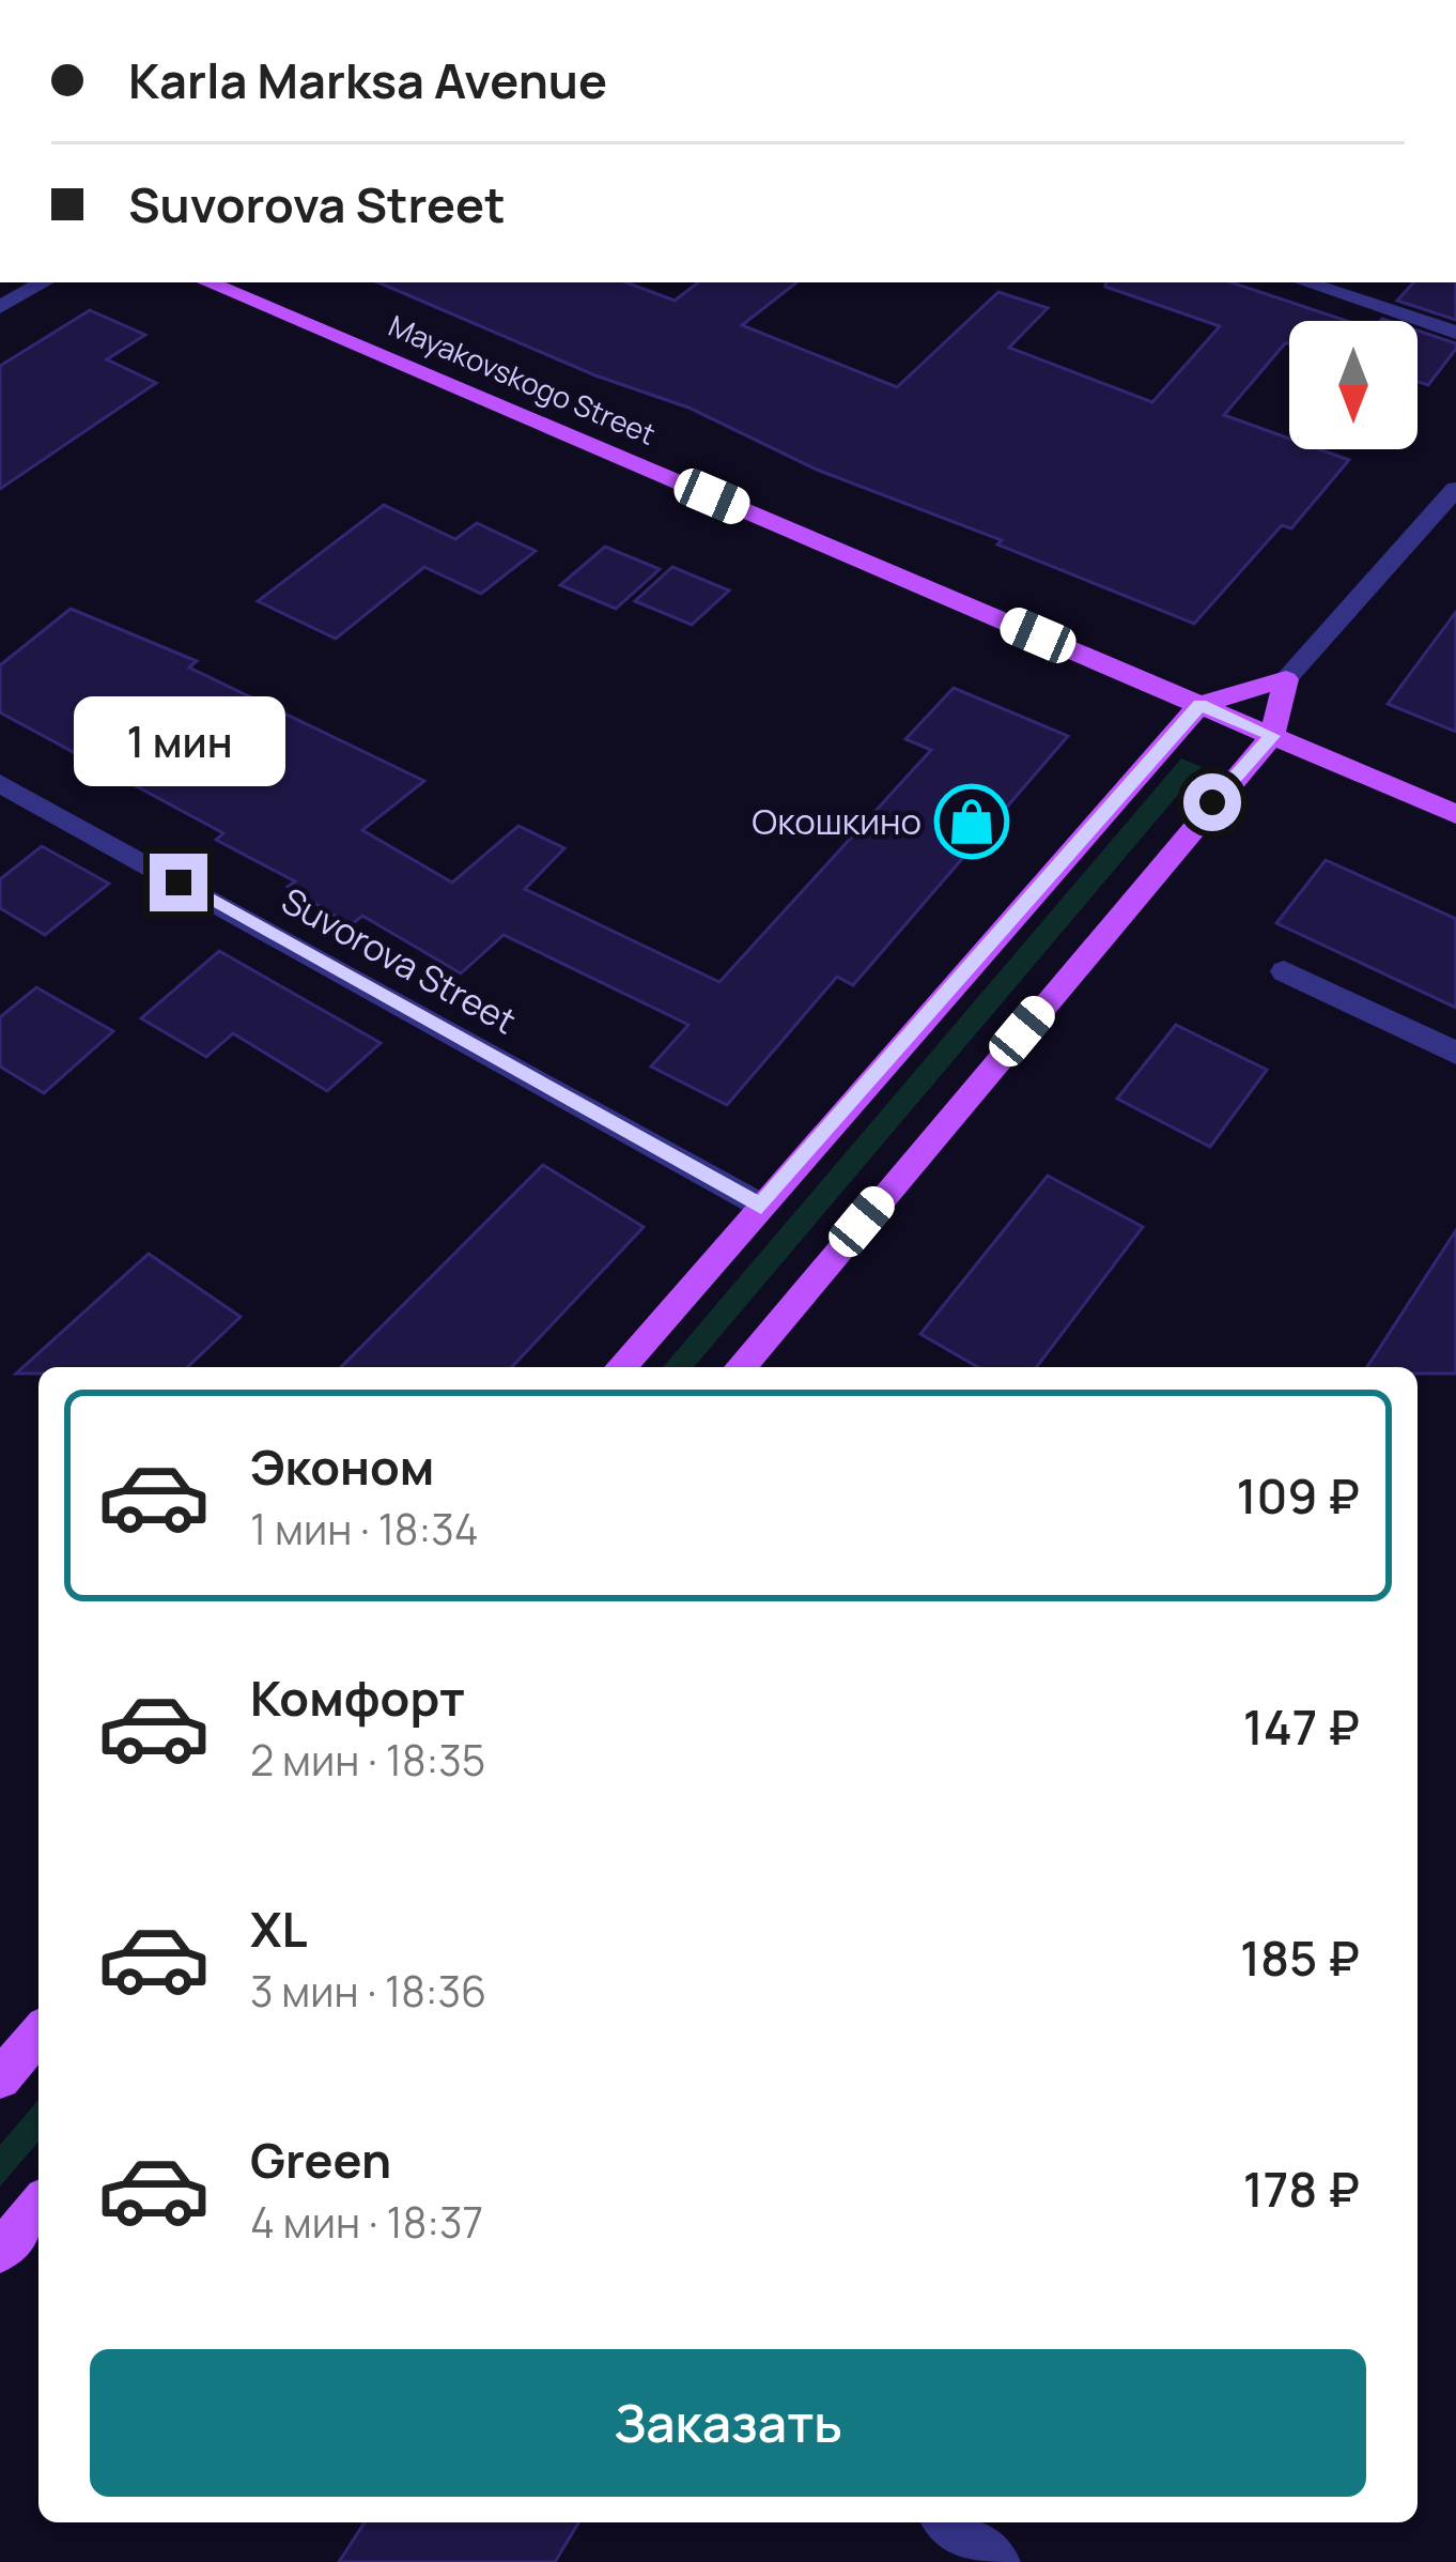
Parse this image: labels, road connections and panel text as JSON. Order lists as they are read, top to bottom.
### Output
{
  "streets": {
    "main road": ["Mayakovskogo Street"],
    "street": ["Suvorova Street"]
  },
  "places": {
    "shop": ["Окошкино"]
  },
  "north": "bottom",
  "page": {
    "banner": ["Karla Marksa Avenue", "Suvorova Street"],
    "bubble": "1 мин",
    "list": [
      {
        "name": "Эконом",
        "note": "1 мин · 18:34",
        "value": "109 ₽"
      },
      {
        "name": "Комфорт",
        "note": "2 мин · 18:35",
        "value": "147 ₽"
      },
      {
        "name": "XL",
        "note": "3 мин · 18:36",
        "value": "185 ₽"
      },
      {
        "name": "Green",
        "note": "4 мин · 18:37",
        "value": "178 ₽"
      }
    ],
    "buttons": "Заказать"
  }
}
